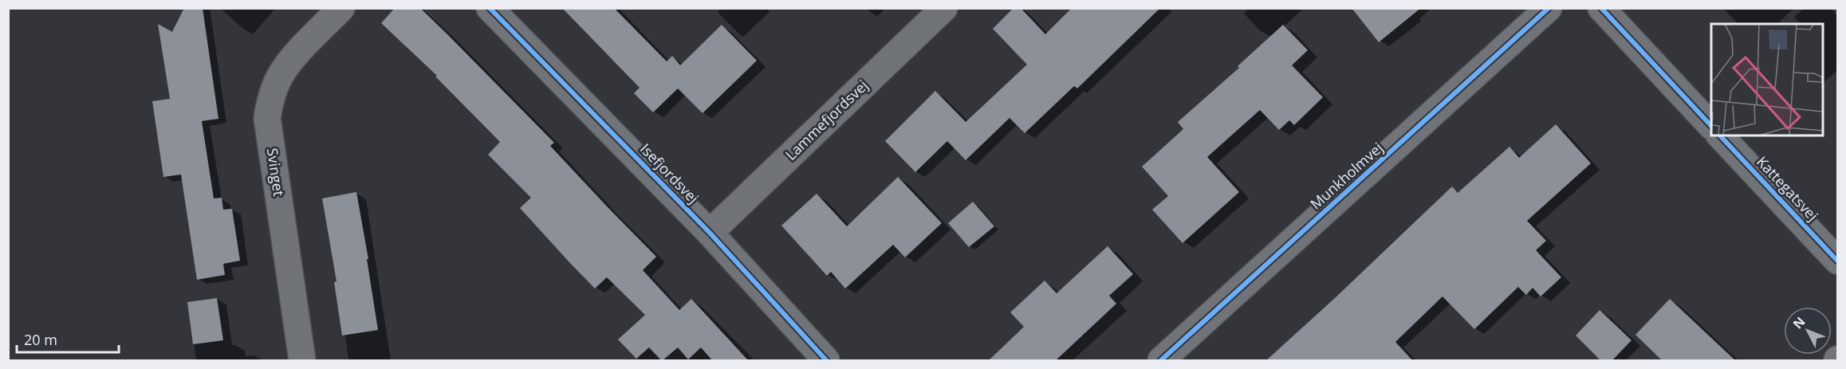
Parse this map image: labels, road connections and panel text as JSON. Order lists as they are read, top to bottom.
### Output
{
  "streets": {
    "street": [
      "Lammefjordsvej",
      "Svinget",
      "Isefjordsvej",
      "Munkholmvej",
      "Kattegatsvej"
    ]
  },
  "crossings": [
    ["Lammefjordsvej", "Isefjordsvej"]
  ],
  "scale_bar": "20 m",
  "north": "top left"
}
